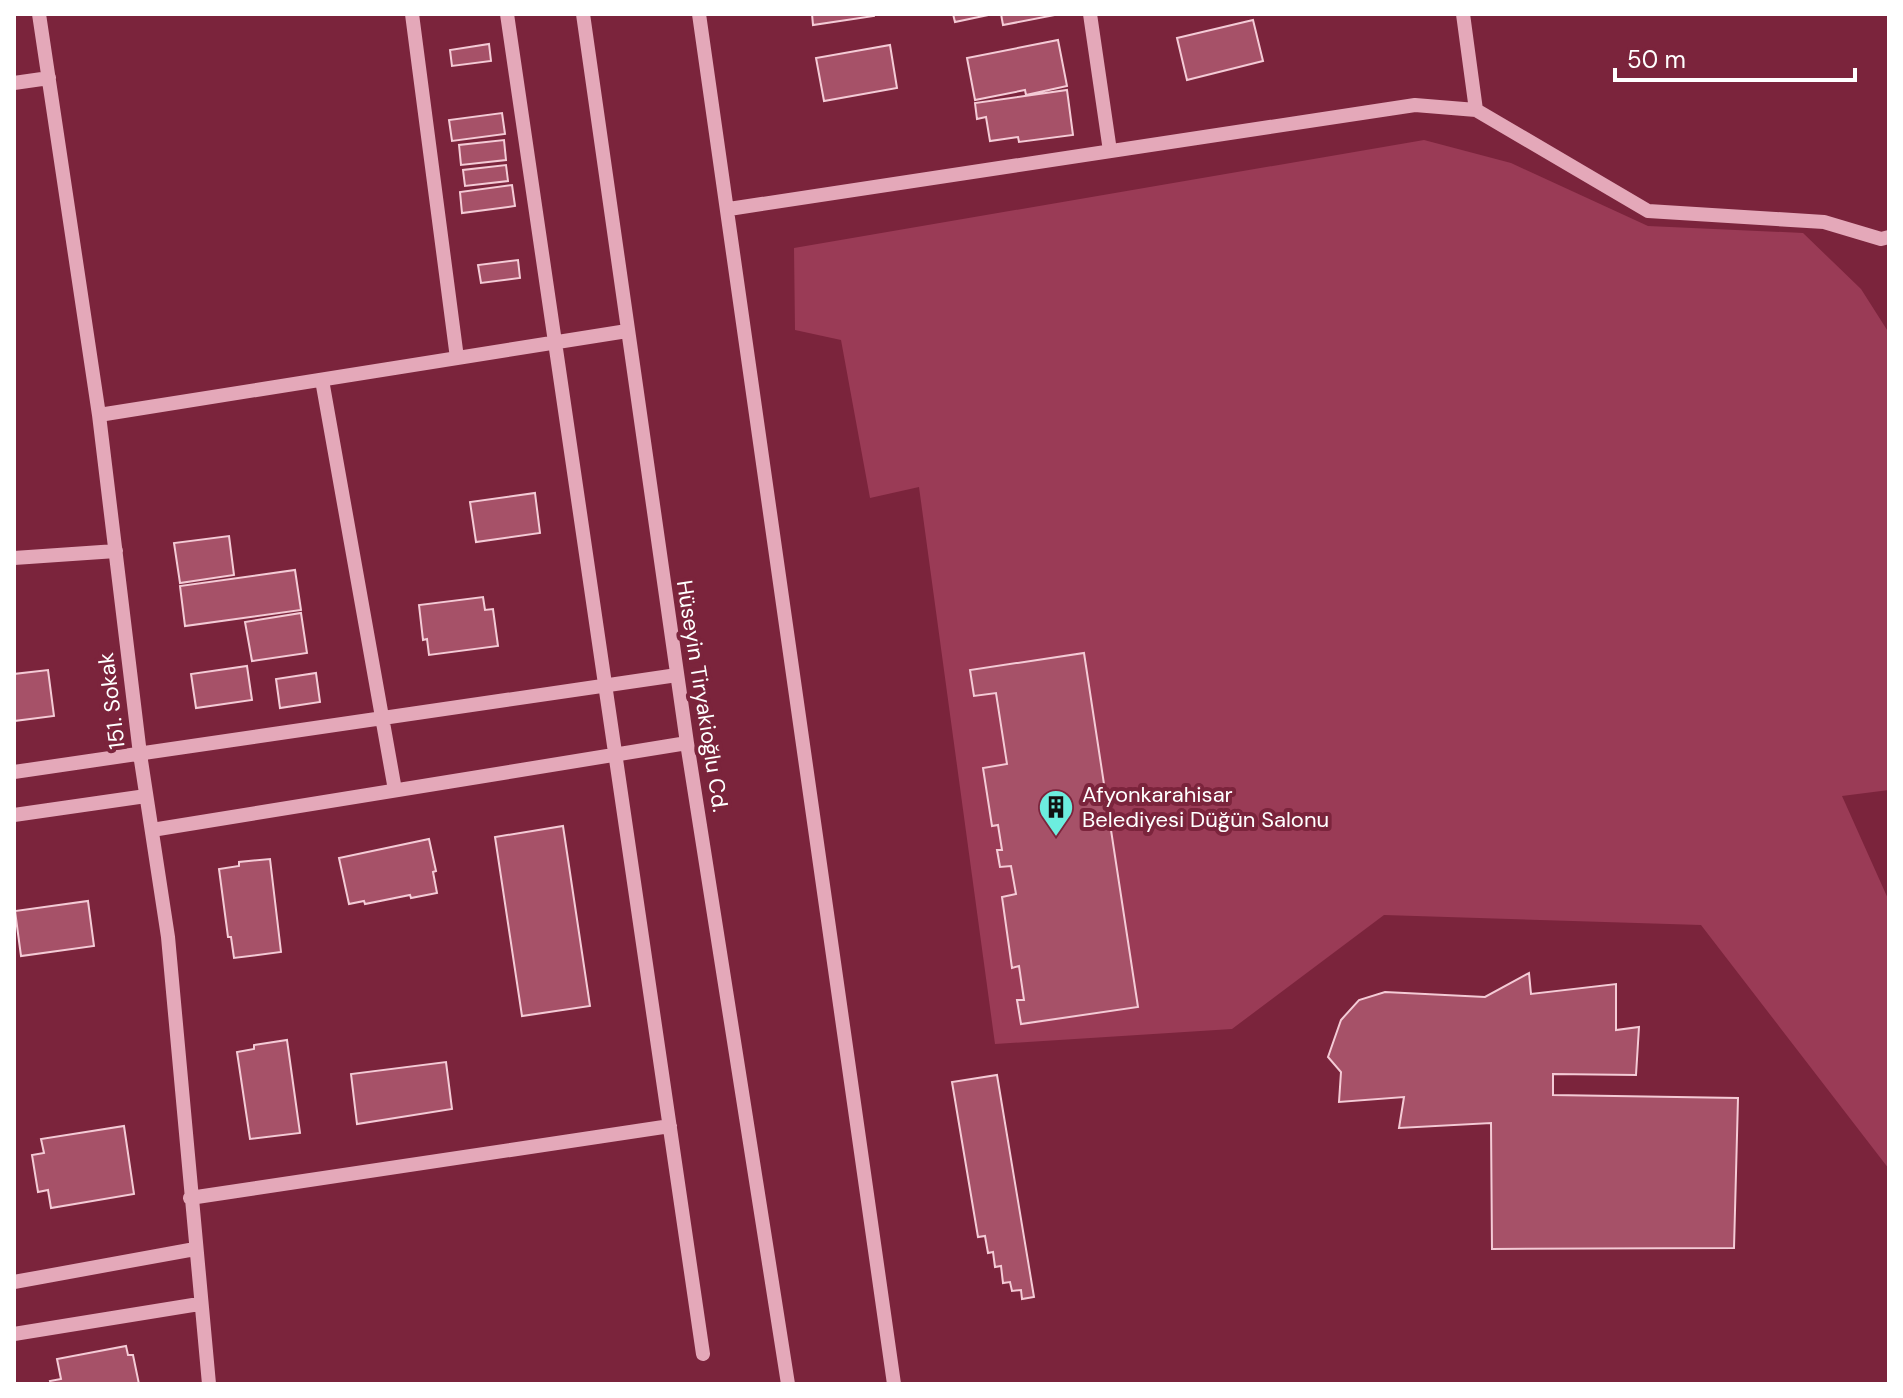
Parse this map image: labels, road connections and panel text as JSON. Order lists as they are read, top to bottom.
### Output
{
  "streets": {
    "street": ["Hüseyin Tiryakioğlu Cd.", "151. Sokak"]
  },
  "places": {
    "building": ["Afyonkarahisar Belediyesi Düğün Salonu"]
  },
  "scale_bar": "50 m"
}
